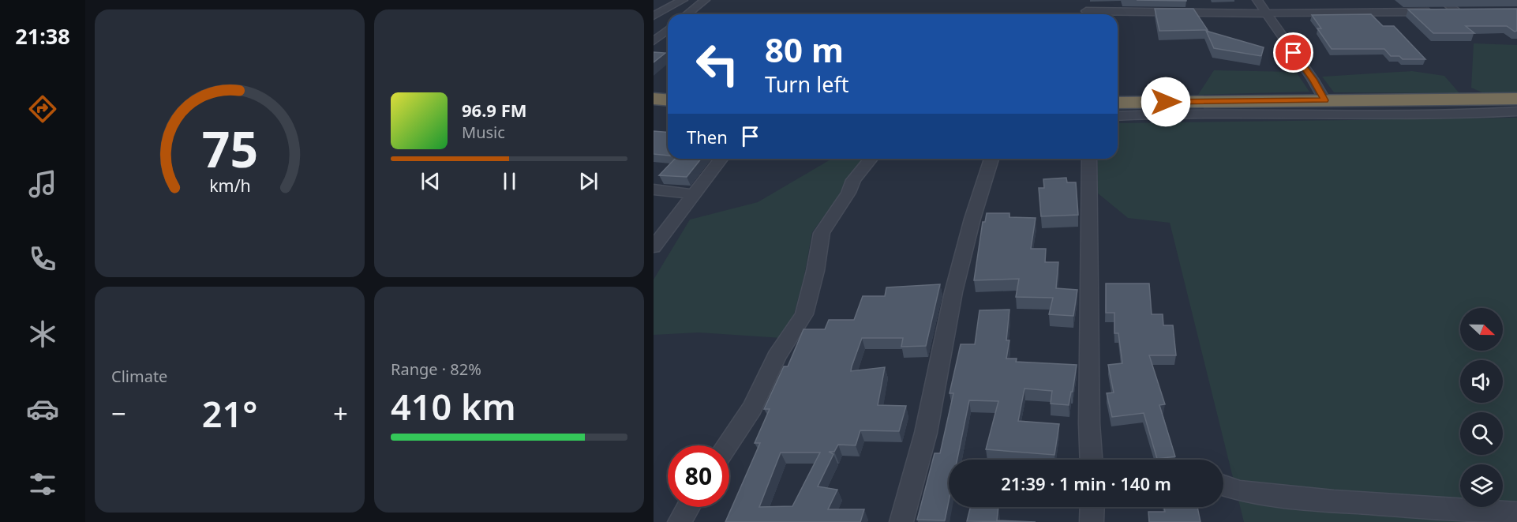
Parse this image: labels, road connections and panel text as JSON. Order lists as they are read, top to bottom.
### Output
{
  "north": "right",
  "page": {
    "tabs": "21:38",
    "turn": ["80 m", "Turn left"],
    "song": ["96.9 FM", "Music"],
    "then": "Then",
    "tile": [
      "Climate",
      ["Range · 82%", "410 km"]
    ],
    "heat": ["−", "21°", "+"],
    "limit": "80",
    "trip": "21:39 · 1 min · 140 m",
    "gauge": ["75", "km/h"]
  }
}
